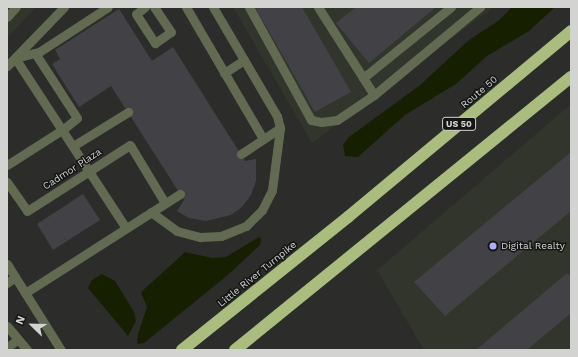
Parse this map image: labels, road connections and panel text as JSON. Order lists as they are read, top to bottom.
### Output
{
  "streets": {
    "highway": ["Route 50", "US 50", "Little River Turnpike"],
    "street": ["Cadmor Plaza"]
  },
  "crossings": [
    ["Route 50", "Little River Turnpike"]
  ],
  "places": ["Digital Realty"],
  "north": "top left"
}
